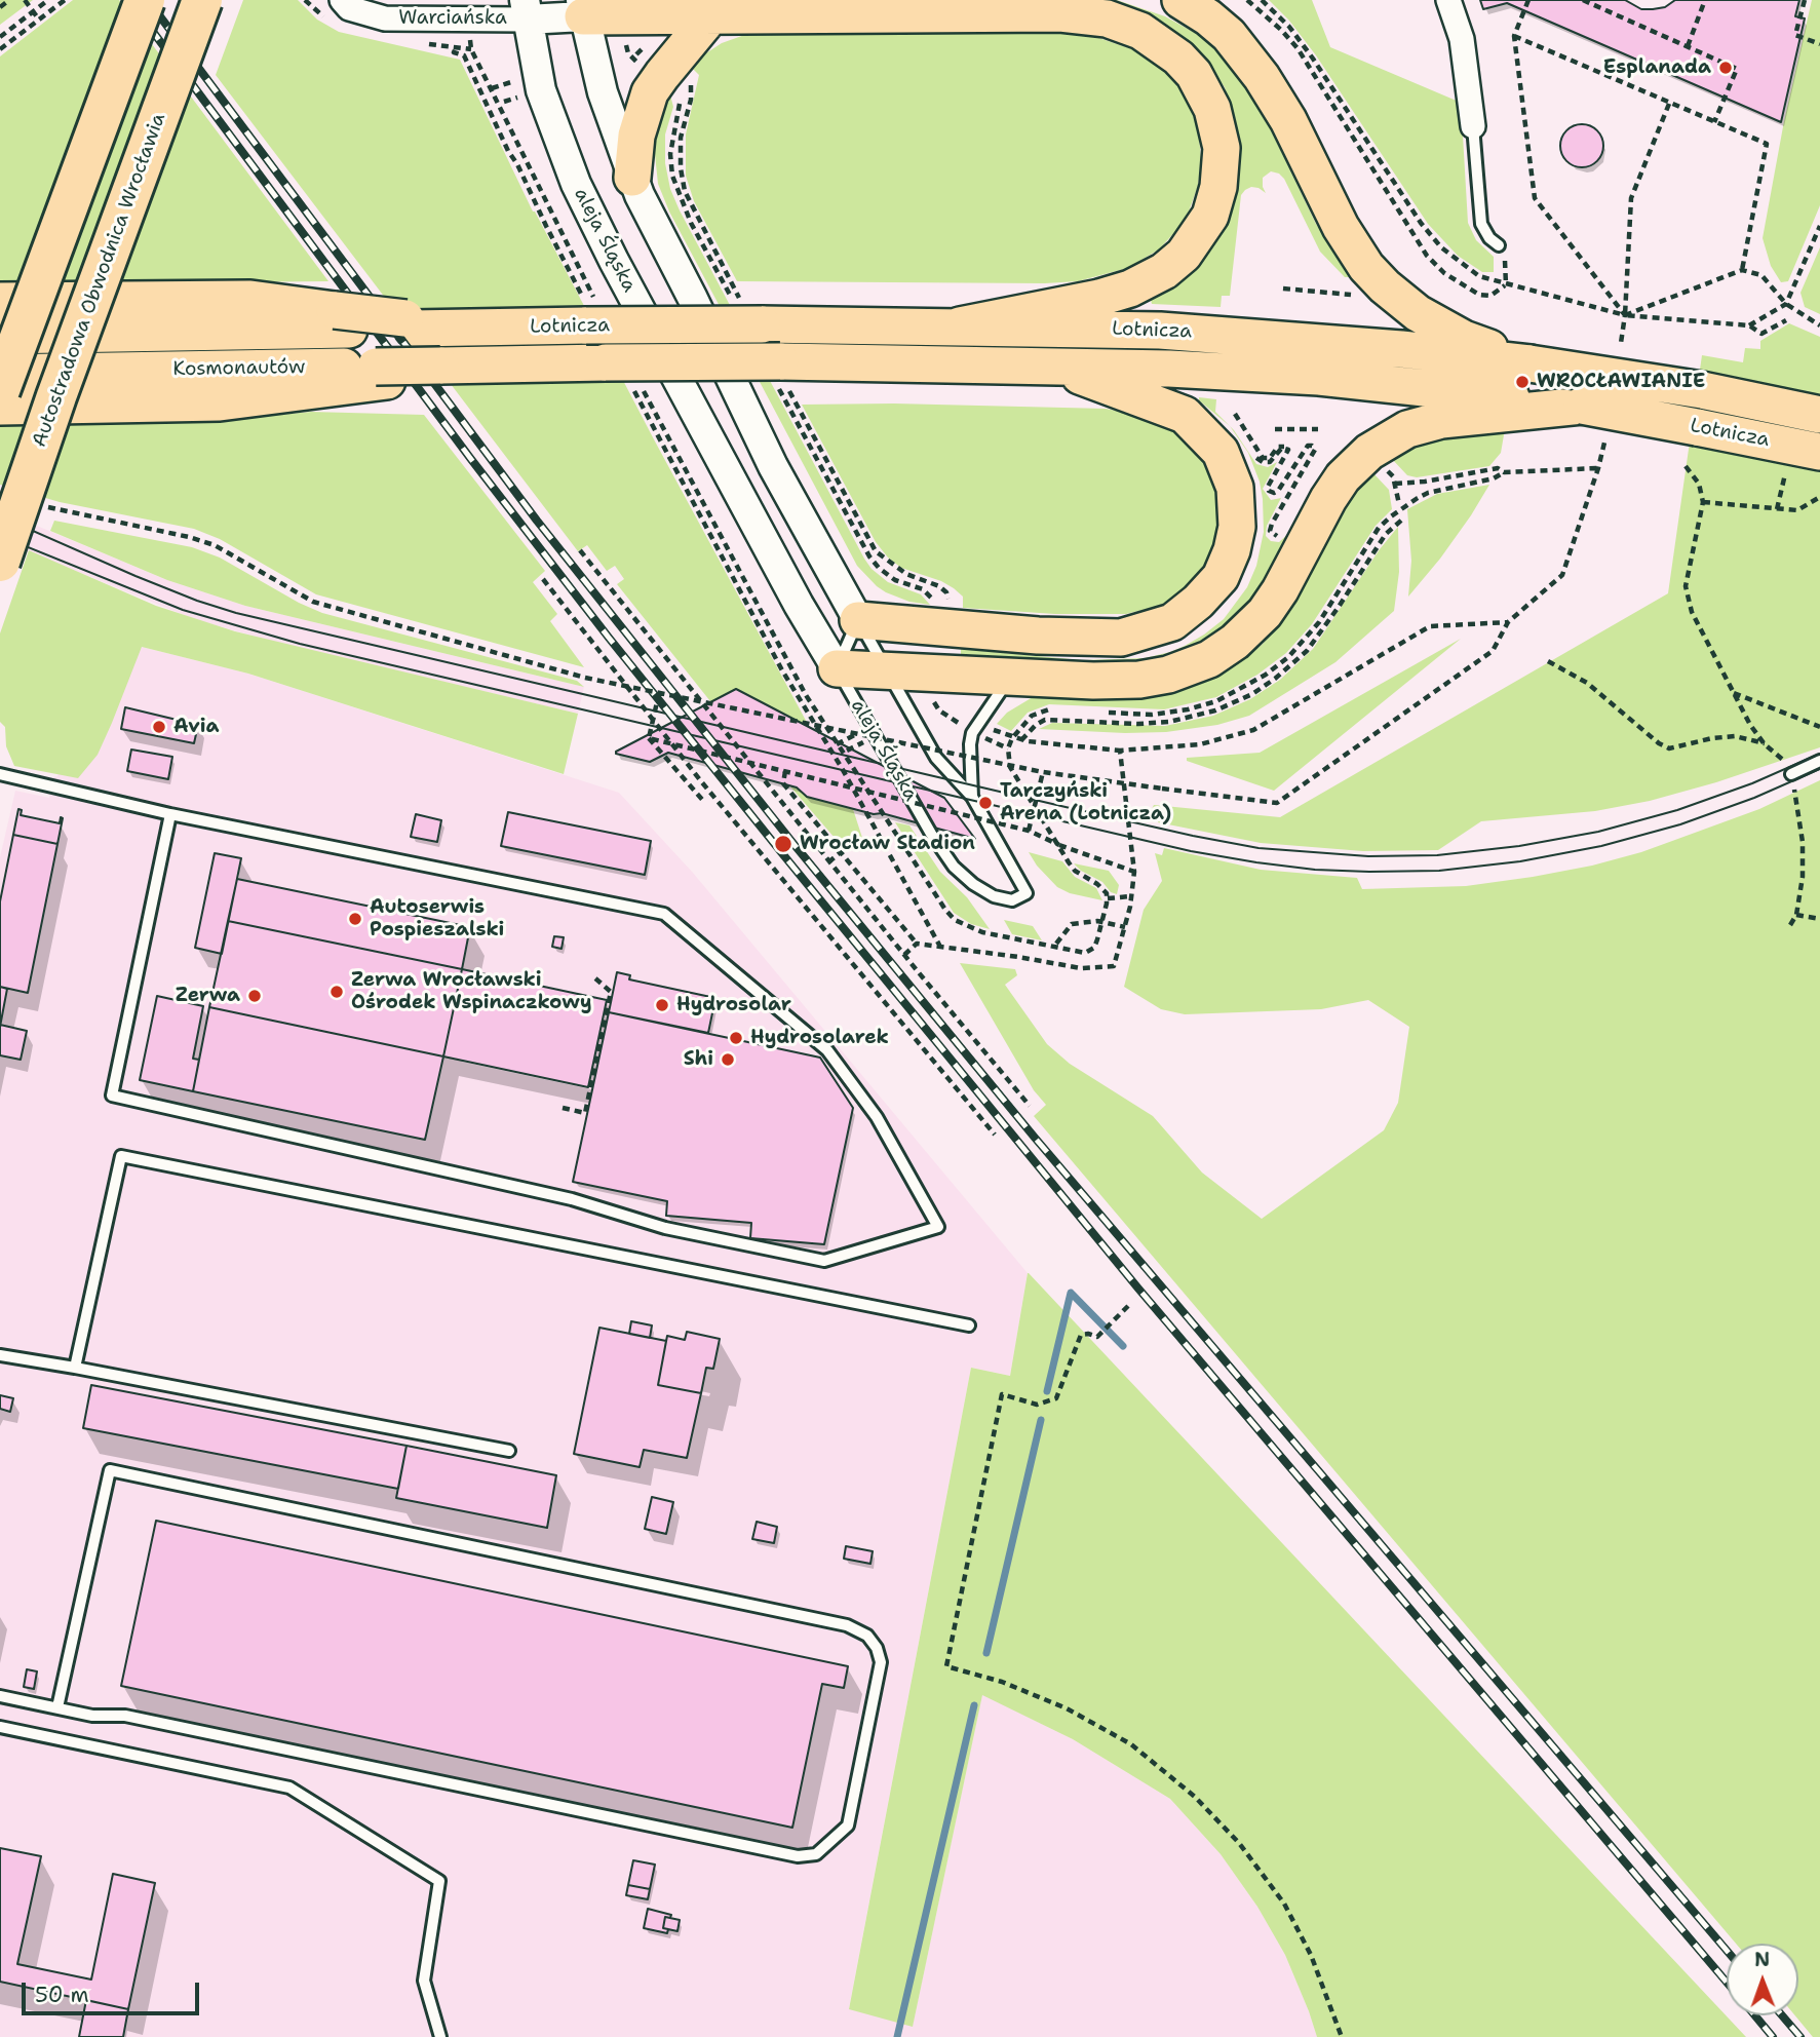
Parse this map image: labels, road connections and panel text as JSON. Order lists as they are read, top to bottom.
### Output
{
  "streets": {
    "highway": ["Autostradowa Obwodnica Wrocławia"],
    "main road": ["Lotnicza", "Kosmonautów"],
    "street": ["Warciańska", "aleja Śląska"]
  },
  "crossings": [
    ["Warciańska", "aleja Śląska"],
    ["Lotnicza", "Kosmonautów"]
  ],
  "places": [
    "Esplanada",
    "WROCŁAWIANIE",
    "Avia",
    "Tarczyński Arena (Lotnicza)",
    "Wrocław Stadion",
    "Autoserwis Pospieszalski",
    "Zerwa Wrocławski Ośrodek Wspinaczkowy",
    "Zerwa",
    "Hydrosolar",
    "Hydrosolarek",
    "Shi"
  ],
  "scale_bar": "50 m",
  "north": "top"
}
